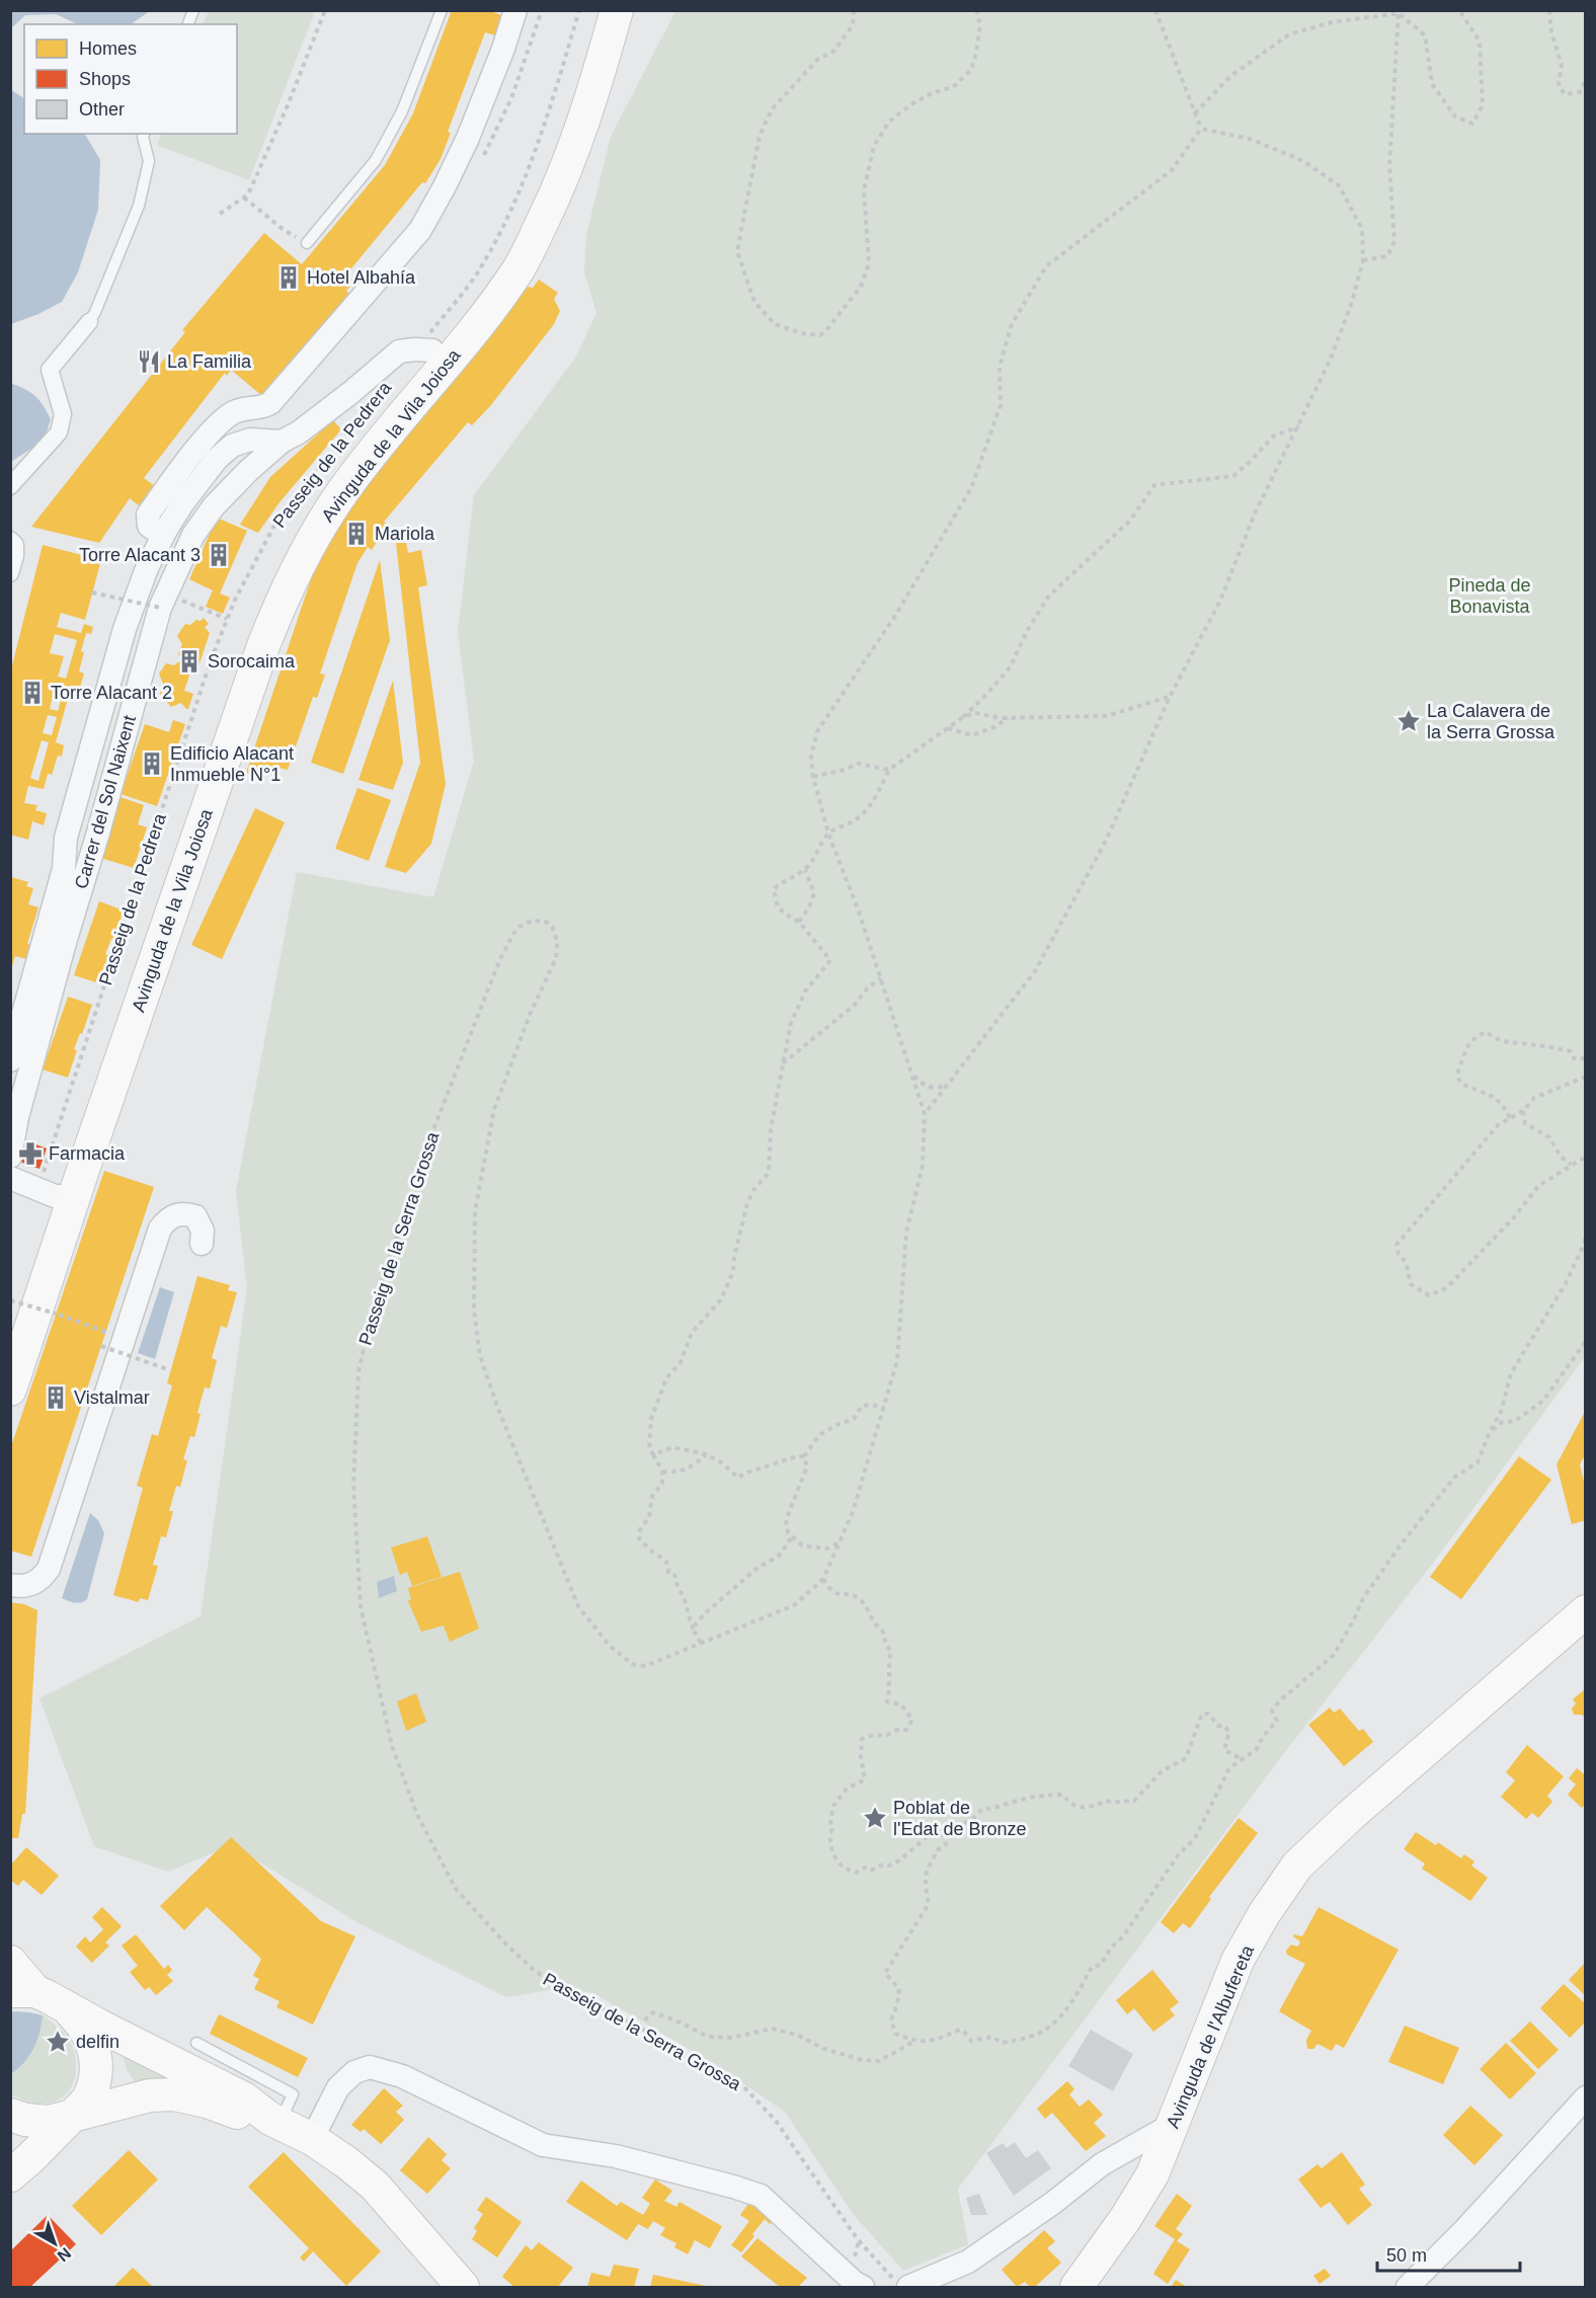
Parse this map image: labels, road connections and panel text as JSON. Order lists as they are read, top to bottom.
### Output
{
  "streets": {
    "main road": ["Avinguda de la Vila Joiosa", "Avinguda de l'Albufereta"],
    "street": ["Carrer del Sol Naixent"],
    "path": ["Passeig de la Pedrera", "Passeig de la Serra Grossa"]
  },
  "crossings": [
    ["Avinguda de la Vila Joiosa", "Passeig de la Pedrera"],
    ["Avinguda de la Vila Joiosa", "Carrer del Sol Naixent"]
  ],
  "parks": ["Pineda de Bonavista"],
  "places": {
    "building": [
      "Hotel Albahía",
      "Mariola",
      "Torre Alacant 3",
      "Sorocaima",
      "Torre Alacant 2",
      "Edificio Alacant Inmueble N°1",
      "Vistalmar"
    ],
    "restaurant": ["La Familia"],
    "place": ["La Calavera de la Serra Grossa", "Poblat de l'Edat de Bronze", "delfin"],
    "pharmacy": ["Farmacia"]
  },
  "legend": ["Homes", "Shops", "Other"],
  "scale_bar": "50 m",
  "north": "bottom right"
}
